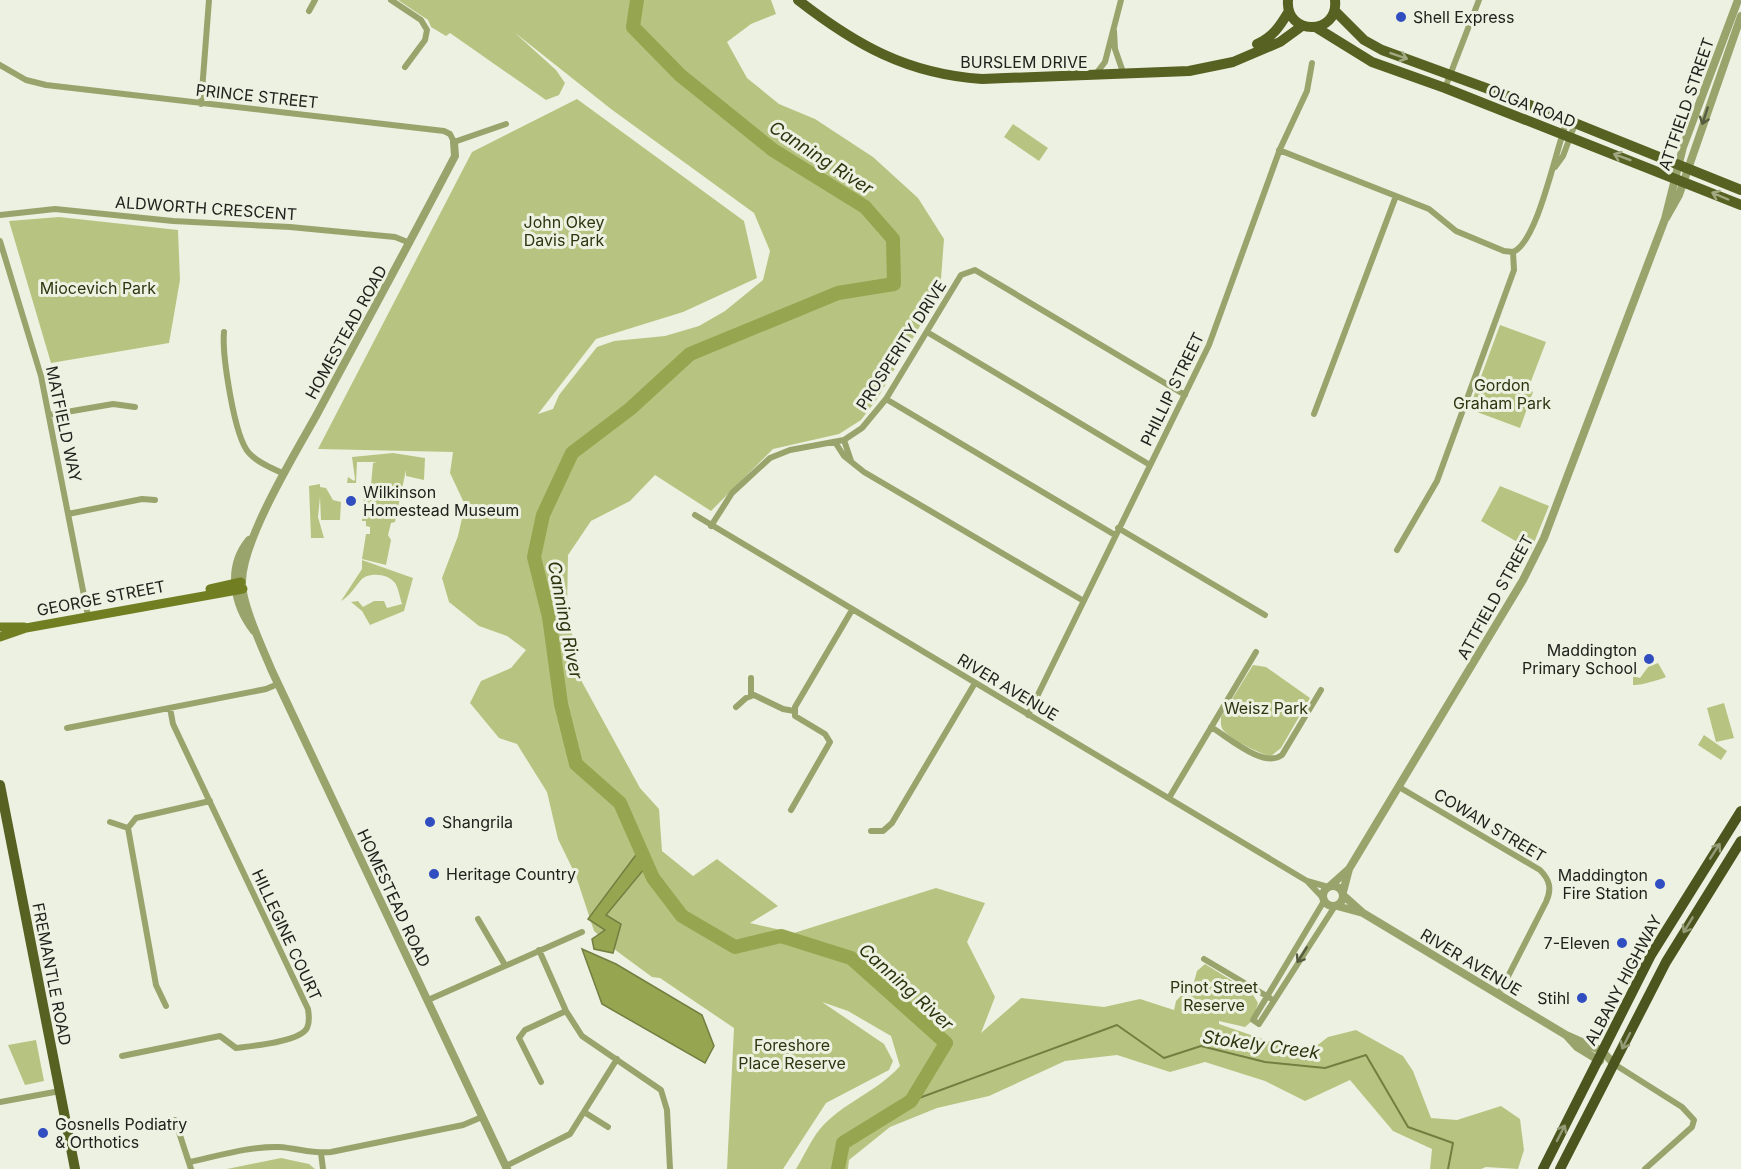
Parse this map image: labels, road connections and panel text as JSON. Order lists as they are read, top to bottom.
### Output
{
  "streets": {
    "highway": ["ALBANY HIGHWAY"],
    "main road": [
      "BURSLEM DRIVE",
      "OLGA ROAD",
      "GEORGE STREET",
      "FREMANTLE ROAD"
    ],
    "street": [
      "PRINCE STREET",
      "ATTFIELD STREET",
      "ALDWORTH CRESCENT",
      "HOMESTEAD ROAD",
      "PROSPERITY DRIVE",
      "PHILLIP STREET",
      "MATFIELD WAY",
      "RIVER AVENUE",
      "COWAN STREET",
      "HILLEGINE COURT"
    ]
  },
  "crossings": [
    ["PRINCE STREET", "HOMESTEAD ROAD"],
    ["ATTFIELD STREET", "OLGA ROAD"],
    ["ATTFIELD STREET", "RIVER AVENUE"],
    ["ATTFIELD STREET", "COWAN STREET"],
    ["ALDWORTH CRESCENT", "HOMESTEAD ROAD"],
    ["HOMESTEAD ROAD", "GEORGE STREET"],
    ["PROSPERITY DRIVE", "PHILLIP STREET"],
    ["PROSPERITY DRIVE", "RIVER AVENUE"],
    ["PHILLIP STREET", "RIVER AVENUE"],
    ["MATFIELD WAY", "GEORGE STREET"],
    ["RIVER AVENUE", "COWAN STREET"],
    ["RIVER AVENUE", "ALBANY HIGHWAY"]
  ],
  "water": ["Canning River", "Stokely Creek"],
  "parks": [
    "John Okey Davis Park",
    "Miocevich Park",
    "Gordon Graham Park",
    "Weisz Park",
    "Pinot Street Reserve",
    "Foreshore Place Reserve"
  ],
  "places": [
    "Shell Express",
    "Wilkinson Homestead Museum",
    "Maddington Primary School",
    "Shangrila",
    "Heritage Country",
    "Maddington Fire Station",
    "7-Eleven",
    "Stihl",
    "Gosnells Podiatry & Orthotics"
  ]
}
